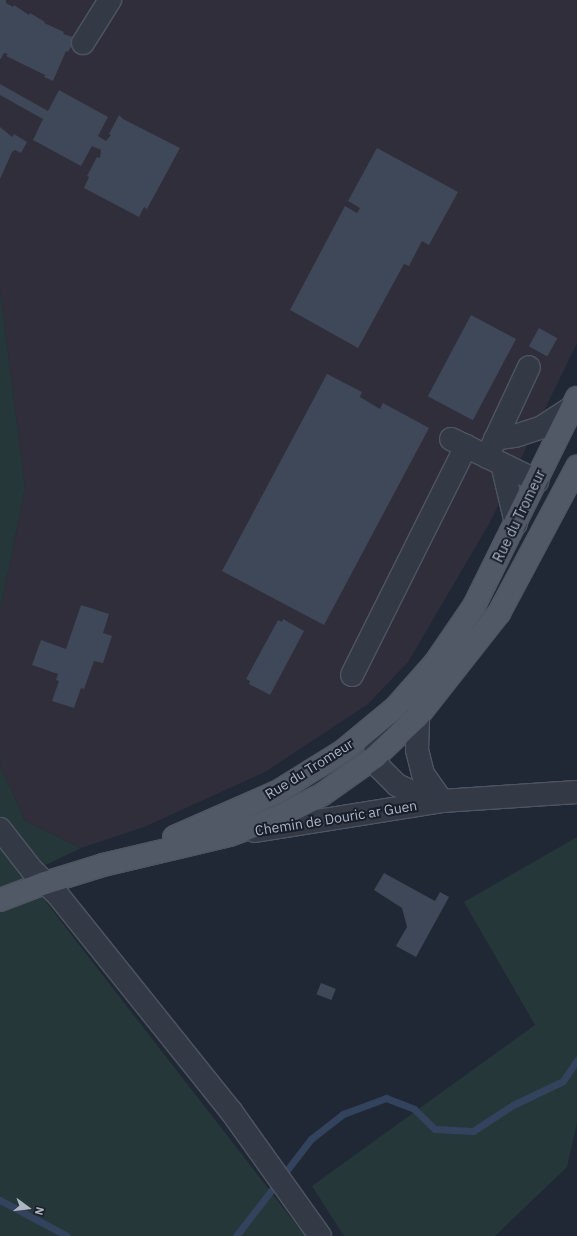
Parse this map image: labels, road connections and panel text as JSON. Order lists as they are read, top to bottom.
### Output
{
  "streets": {
    "main road": ["Rue du Tromeur"],
    "street": ["Chemin de Douric ar Guen"]
  },
  "crossings": [
    ["Rue du Tromeur", "Chemin de Douric ar Guen"]
  ],
  "north": "right"
}
